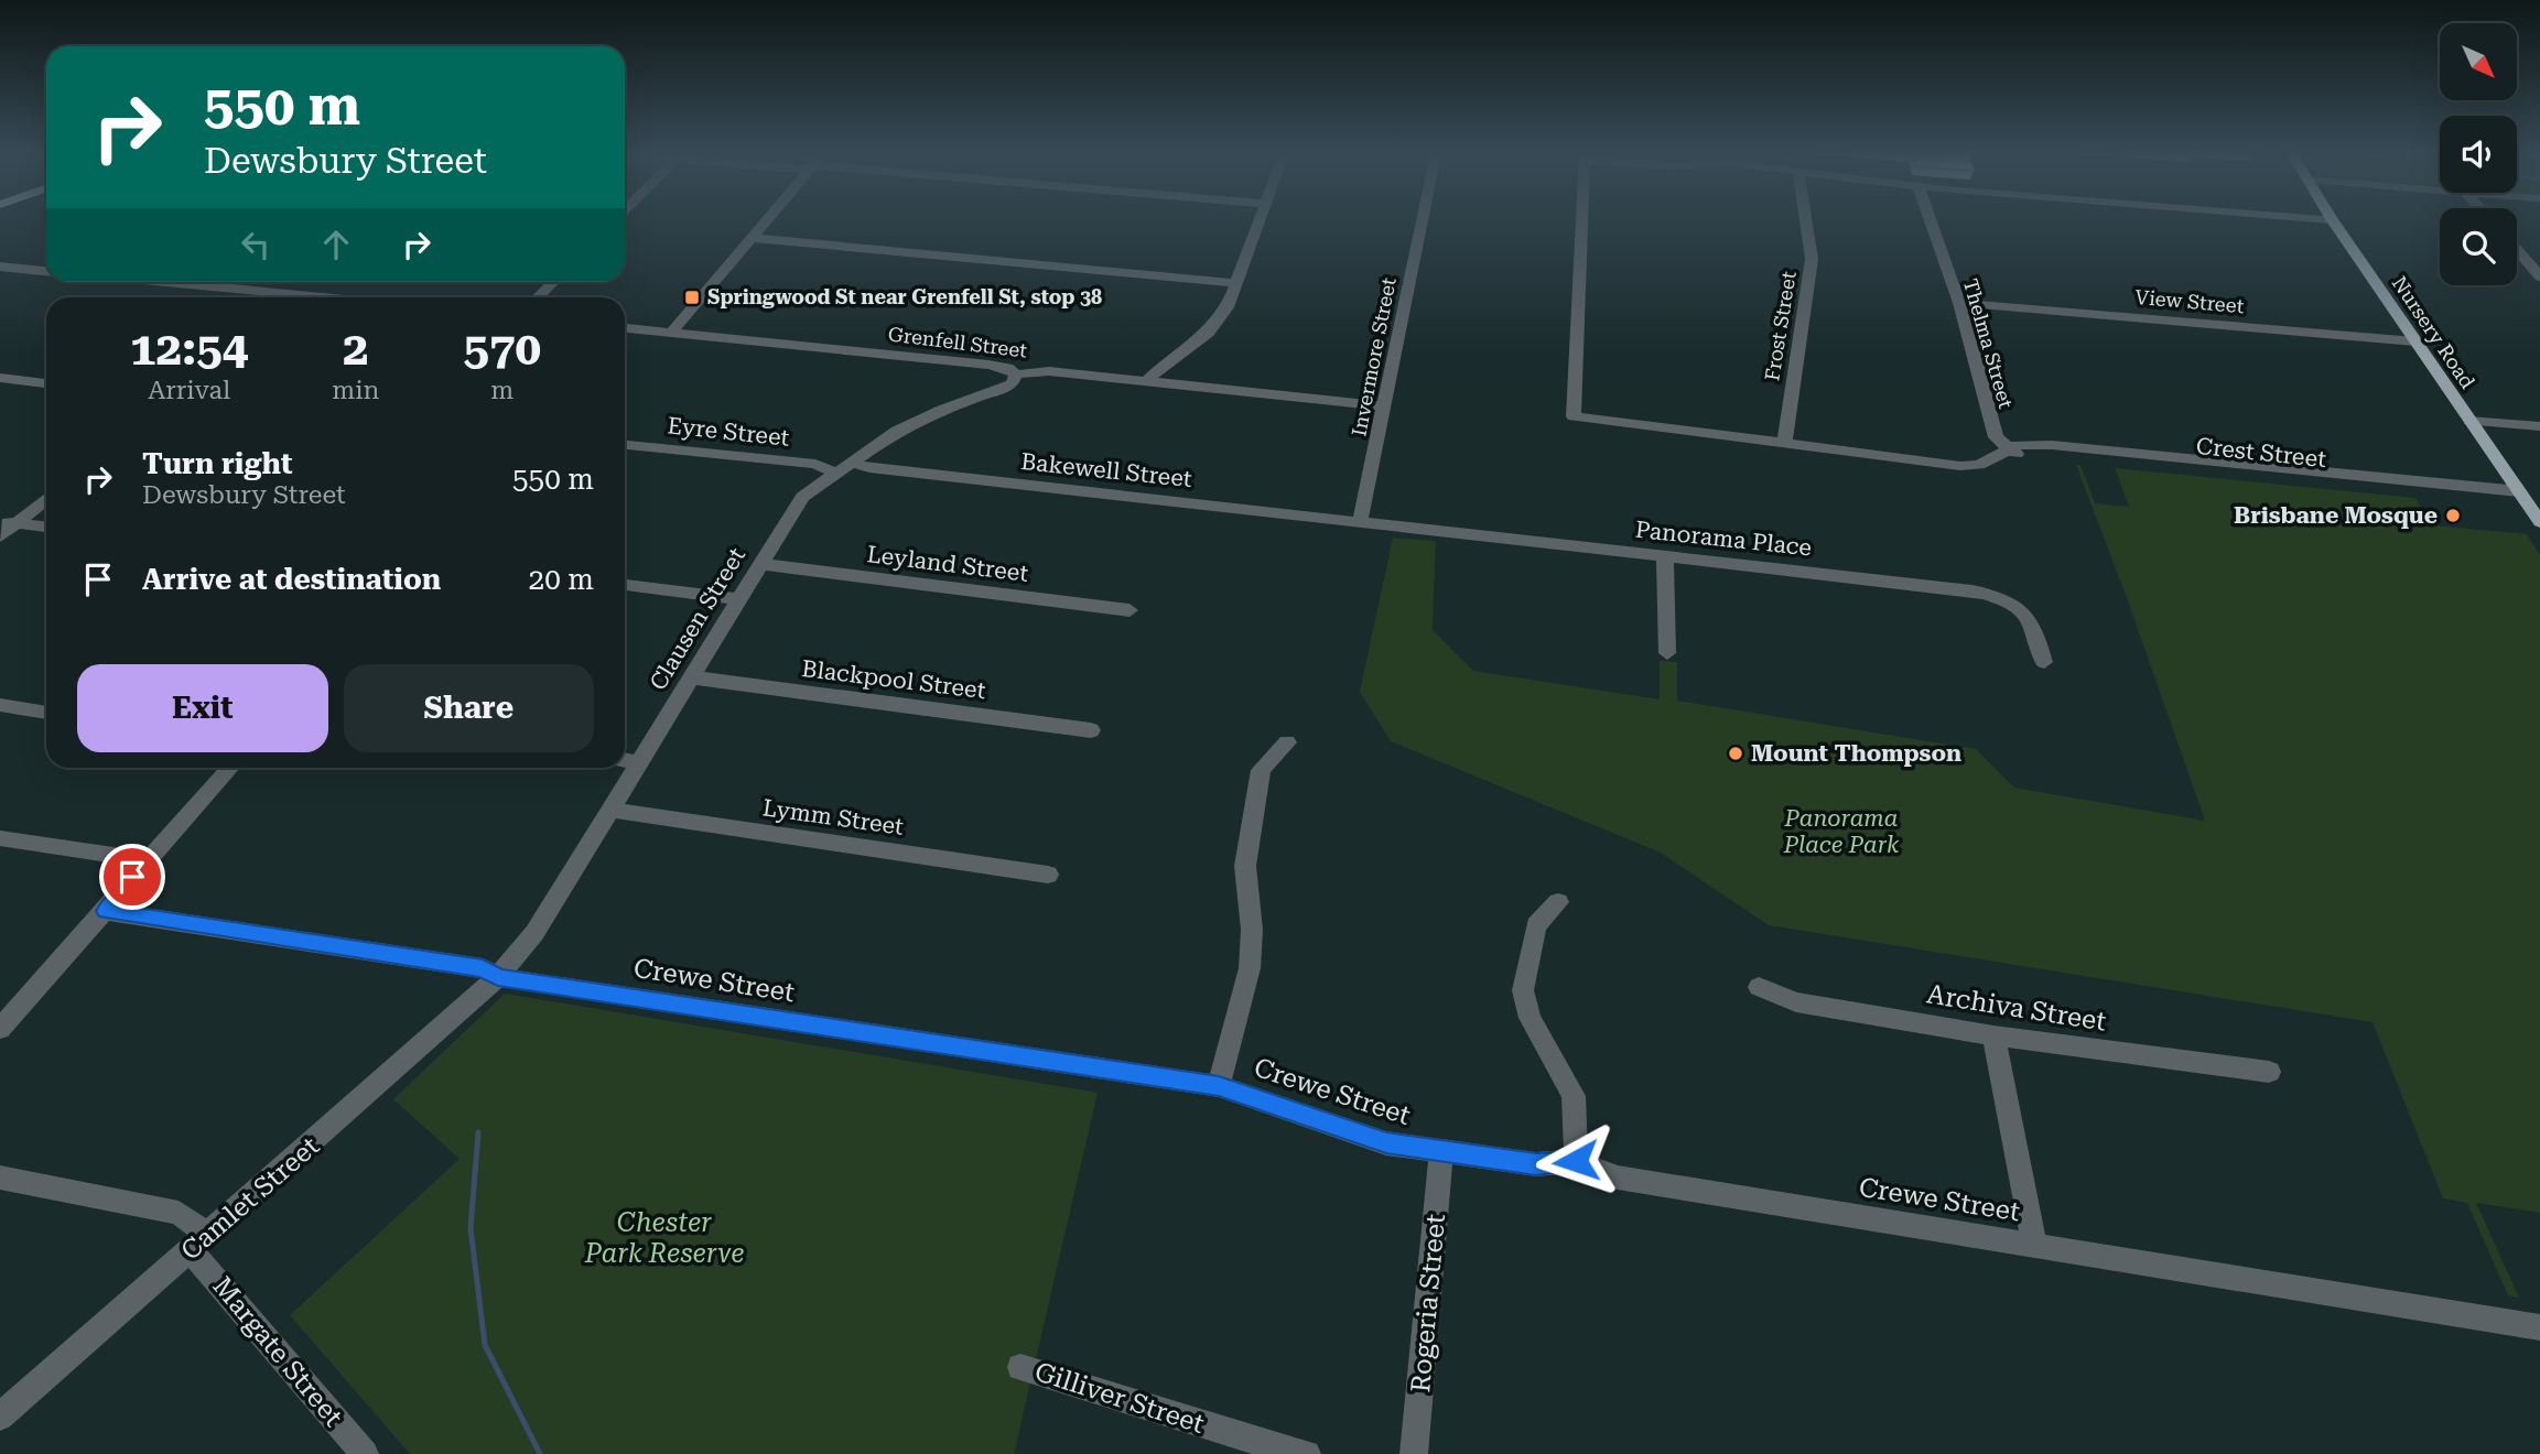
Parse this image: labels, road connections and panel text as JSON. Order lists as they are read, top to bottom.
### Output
{
  "streets": {
    "main road": ["Nursery Road"],
    "street": [
      "View Street",
      "Frost Street",
      "Grenfell Street",
      "Thelma Street",
      "Invermore Street",
      "Eyre Street",
      "Crest Street",
      "Bakewell Street",
      "Panorama Place",
      "Leyland Street",
      "Clausen Street",
      "Blackpool Street",
      "Lymm Street",
      "Crewe Street",
      "Archiva Street",
      "Camlet Street",
      "Rogeria Street",
      "Margate Street",
      "Gilliver Street"
    ]
  },
  "crossings": [
    ["View Street", "Nursery Road"],
    ["View Street", "Thelma Street"],
    ["Frost Street", "Crest Street"],
    ["Nursery Road", "Crest Street"],
    ["Grenfell Street", "Invermore Street"],
    ["Grenfell Street", "Clausen Street"],
    ["Thelma Street", "Crest Street"],
    ["Invermore Street", "Bakewell Street"],
    ["Invermore Street", "Panorama Place"],
    ["Eyre Street", "Clausen Street"],
    ["Bakewell Street", "Panorama Place"],
    ["Bakewell Street", "Clausen Street"],
    ["Leyland Street", "Clausen Street"],
    ["Clausen Street", "Blackpool Street"],
    ["Clausen Street", "Lymm Street"],
    ["Clausen Street", "Crewe Street"],
    ["Clausen Street", "Camlet Street"],
    ["Crewe Street", "Camlet Street"],
    ["Crewe Street", "Rogeria Street"],
    ["Camlet Street", "Margate Street"]
  ],
  "parks": ["Panorama Place Park", "Chester Park Reserve"],
  "places": {
    "transit": ["Springwood St near Grenfell St, stop 38"],
    "other": ["Brisbane Mosque", "Mount Thompson"]
  },
  "north": "bottom right",
  "page": {
    "turn": ["550 m", "Dewsbury Street"],
    "eta": [
      "12:54",
      "Arrival",
      "2",
      "min",
      "570",
      "m"
    ],
    "list": [
      {
        "name": "Turn right",
        "note": "Dewsbury Street",
        "value": "550 m"
      },
      {
        "name": "Arrive at destination",
        "value": "20 m"
      }
    ],
    "buttons": ["Exit", "Share"]
  }
}
